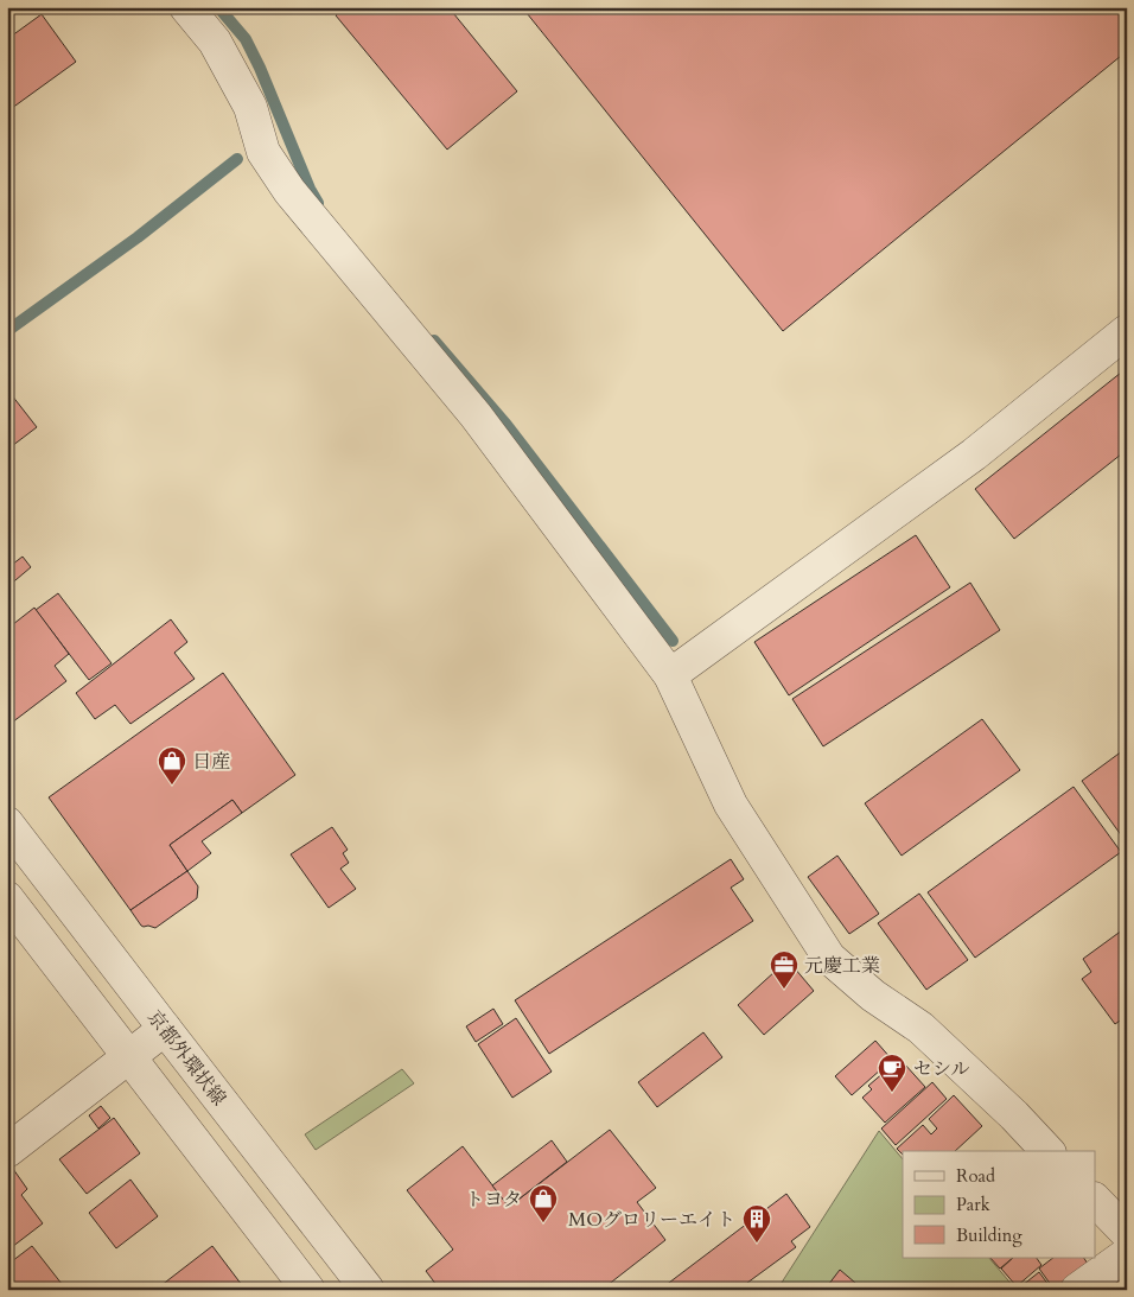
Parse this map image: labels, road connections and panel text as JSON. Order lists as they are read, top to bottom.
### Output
{
  "streets": {
    "street": ["京都外環状線"]
  },
  "places": {
    "shop": ["日産", "トヨタ"],
    "office": ["元慶工業"],
    "cafe": ["セシル"],
    "building": ["MOグロリーエイト"]
  },
  "legend": ["Road", "Park", "Building"]
}
